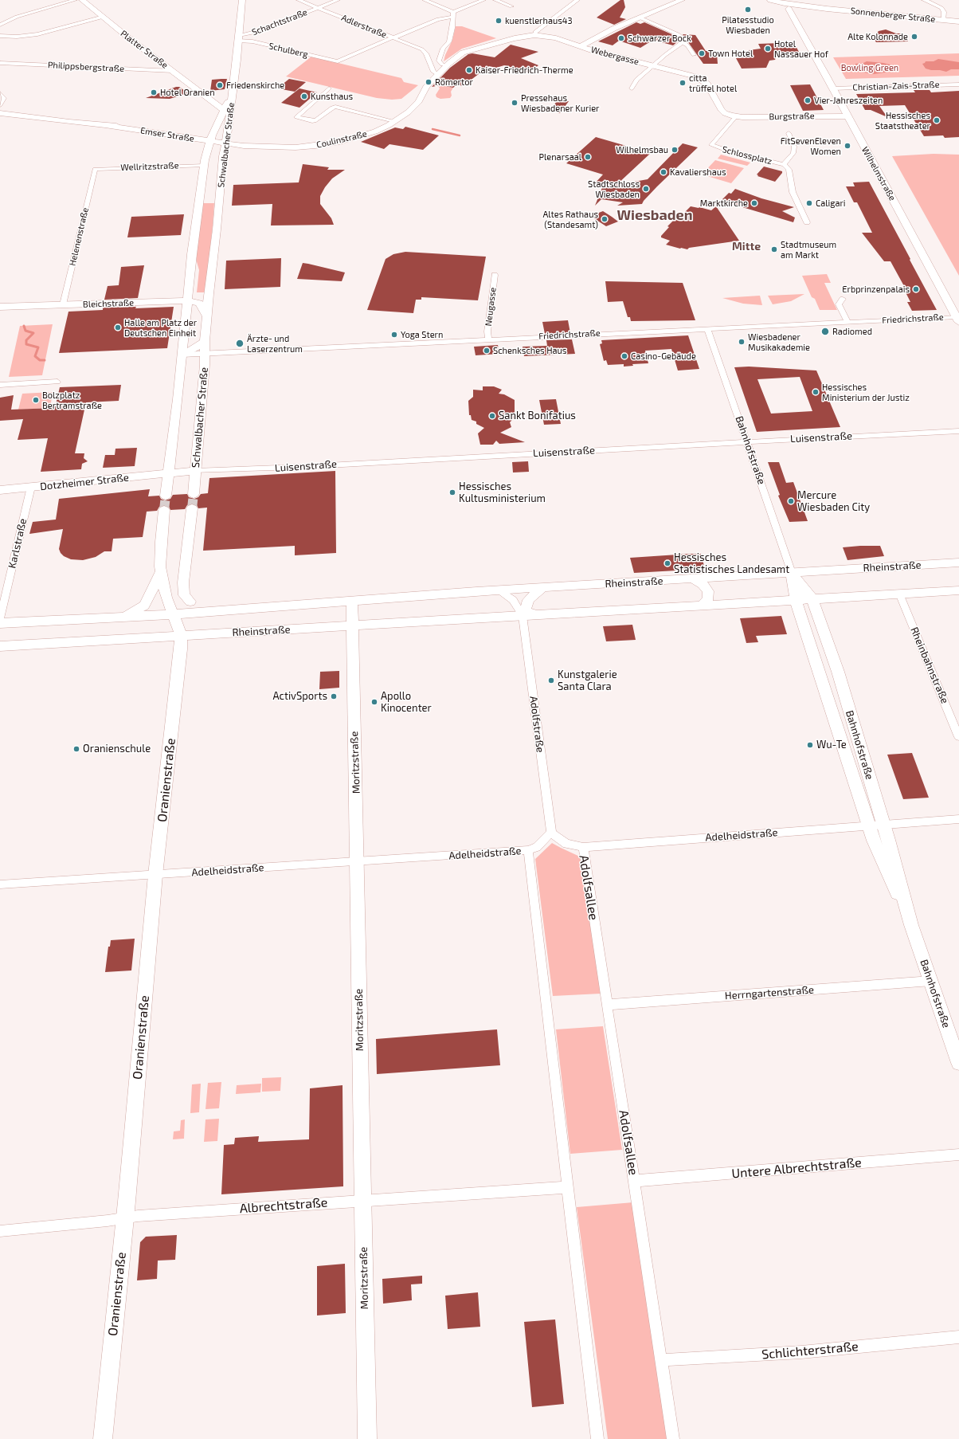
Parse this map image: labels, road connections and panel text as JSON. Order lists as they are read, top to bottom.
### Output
{
  "streets": {
    "main road": [
      "Sonnenberger Straße",
      "Platter Straße",
      "Webergasse",
      "Burgstraße",
      "Emser Straße",
      "Coulinstraße",
      "Schwalbacher Straße",
      "Wilhelmstraße",
      "Bleichstraße",
      "Luisenstraße",
      "Bahnhofstraße",
      "Dotzheimer Straße",
      "Rheinstraße",
      "Moritzstraße",
      "Oranienstraße"
    ],
    "street": [
      "Schachtstraße",
      "Adlerstraße",
      "Schulberg",
      "Philippsbergstraße",
      "Christian-Zais-Straße",
      "Schlossplatz",
      "Wellritzstraße",
      "Helenenstraße",
      "Neugasse",
      "Friedrichstraße",
      "Karlstraße",
      "Rheinbahnstraße",
      "Adolfstraße",
      "Adelheidstraße",
      "Adolfsallee",
      "Herrngartenstraße",
      "Untere Albrechtstraße",
      "Albrechtstraße",
      "Schlichterstraße"
    ]
  },
  "crossings": [
    ["Sonnenberger Straße", "Wilhelmstraße"],
    ["Schachtstraße", "Adlerstraße"],
    ["Schachtstraße", "Schulberg"],
    ["Schachtstraße", "Schwalbacher Straße"],
    ["Adlerstraße", "Schulberg"],
    ["Adlerstraße", "Coulinstraße"],
    ["Platter Straße", "Philippsbergstraße"],
    ["Platter Straße", "Schwalbacher Straße"],
    ["Schulberg", "Schwalbacher Straße"],
    ["Webergasse", "Burgstraße"],
    ["Webergasse", "Coulinstraße"],
    ["Webergasse", "Schlossplatz"],
    ["Christian-Zais-Straße", "Wilhelmstraße"],
    ["Burgstraße", "Schlossplatz"],
    ["Burgstraße", "Wilhelmstraße"],
    ["Emser Straße", "Coulinstraße"],
    ["Emser Straße", "Schwalbacher Straße"],
    ["Coulinstraße", "Schwalbacher Straße"],
    ["Schwalbacher Straße", "Wellritzstraße"],
    ["Schwalbacher Straße", "Bleichstraße"],
    ["Schwalbacher Straße", "Friedrichstraße"],
    ["Schwalbacher Straße", "Luisenstraße"],
    ["Schwalbacher Straße", "Dotzheimer Straße"],
    ["Wellritzstraße", "Helenenstraße"],
    ["Wilhelmstraße", "Friedrichstraße"],
    ["Helenenstraße", "Bleichstraße"],
    ["Neugasse", "Friedrichstraße"],
    ["Friedrichstraße", "Bahnhofstraße"],
    ["Luisenstraße", "Bahnhofstraße"],
    ["Luisenstraße", "Dotzheimer Straße"],
    ["Bahnhofstraße", "Rheinstraße"],
    ["Bahnhofstraße", "Adelheidstraße"],
    ["Bahnhofstraße", "Herrngartenstraße"],
    ["Dotzheimer Straße", "Karlstraße"],
    ["Rheinstraße", "Rheinbahnstraße"],
    ["Rheinstraße", "Adolfstraße"],
    ["Rheinstraße", "Moritzstraße"],
    ["Rheinstraße", "Oranienstraße"],
    ["Adolfstraße", "Adelheidstraße"],
    ["Moritzstraße", "Adelheidstraße"],
    ["Moritzstraße", "Albrechtstraße"],
    ["Oranienstraße", "Adelheidstraße"],
    ["Oranienstraße", "Albrechtstraße"],
    ["Adelheidstraße", "Adolfsallee"],
    ["Adolfsallee", "Herrngartenstraße"],
    ["Adolfsallee", "Untere Albrechtstraße"],
    ["Adolfsallee", "Schlichterstraße"]
  ],
  "districts": ["Wiesbaden", "Mitte"],
  "parks": ["Bowling Green"],
  "places": [
    "Pilatesstudio Wiesbaden",
    "kuenstlerhaus43",
    "Alte Kolonnade",
    "Schwarzer Bock",
    "Hotel Nassauer Hof",
    "Town Hotel",
    "Kaiser-Friedrich-Therme",
    "Römertor",
    "citta trüffel hotel",
    "Friedenskirche",
    "Hotel Oranien",
    "Kunsthaus",
    "Vier-Jahreszeiten",
    "Pressehaus Wiesbadener Kurier",
    "Hessisches Staatstheater",
    "FitSevenEleven Women",
    "Wilhelmsbau",
    "Plenarsaal",
    "Kavaliershaus",
    "Stadtschloss Wiesbaden",
    "Marktkirche",
    "Caligari",
    "Altes Rathaus (Standesamt)",
    "Stadtmuseum am Markt",
    "Erbprinzenpalais",
    "Halle am Platz der Deutschen Einheit",
    "Radiomed",
    "Yoga Stern",
    "Wiesbadener Musikakademie",
    "Ärzte- und Laserzentrum",
    "Schenksches Haus",
    "Casino-Gebäude",
    "Hessisches Ministerium der Justiz",
    "Bolzplatz Bertramstraße",
    "Sankt Bonifatius",
    "Hessisches Kultusministerium",
    "Mercure Wiesbaden City",
    "Hessisches Statistisches Landesamt",
    "Kunstgalerie Santa Clara",
    "ActivSports",
    "Apollo Kinocenter",
    "Wu-Te",
    "Oranienschule"
  ]
}
